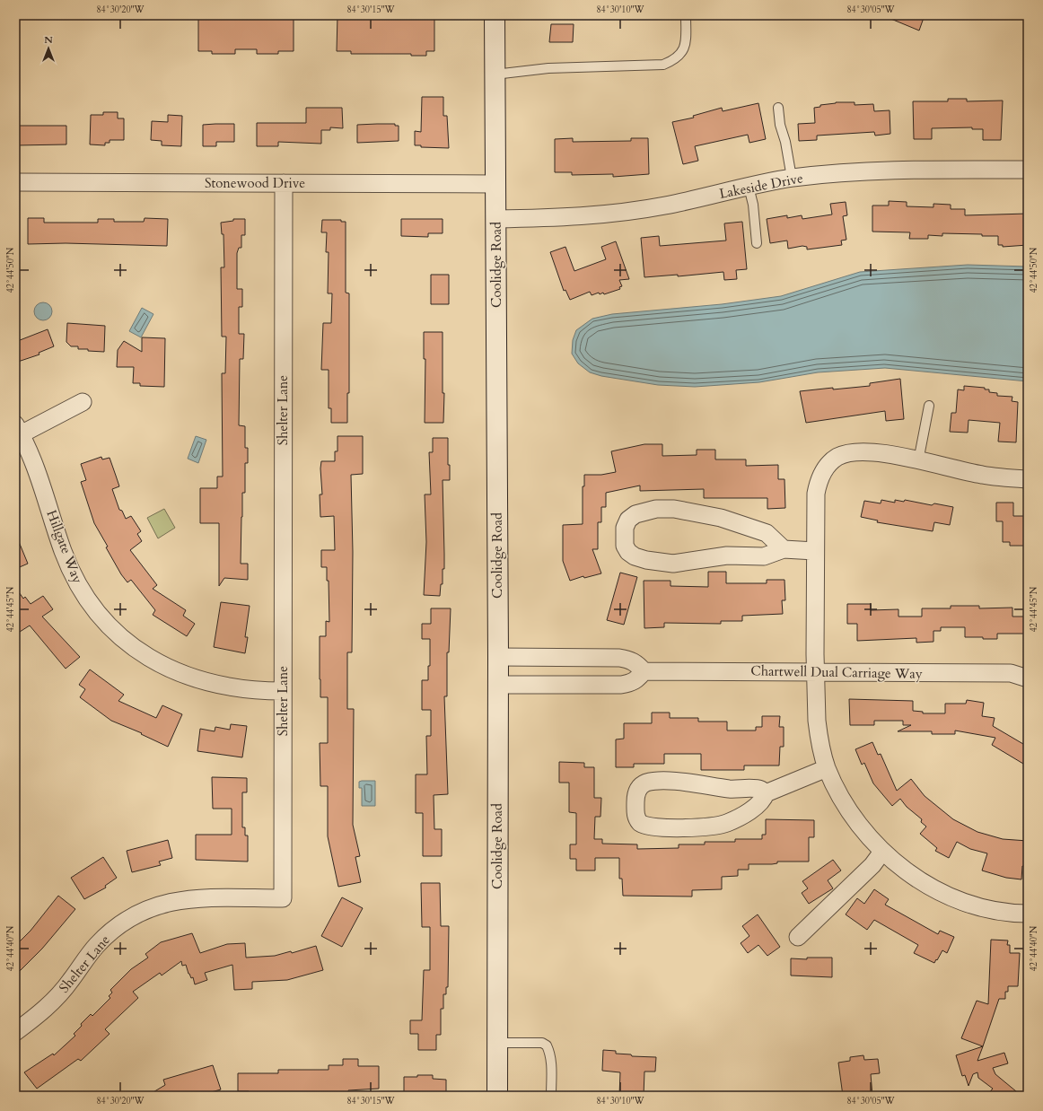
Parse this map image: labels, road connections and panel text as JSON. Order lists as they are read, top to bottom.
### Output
{
  "streets": {
    "street": [
      "Stonewood Drive",
      "Lakeside Drive",
      "Coolidge Road",
      "Shelter Lane",
      "Hillgate Way",
      "Chartwell Dual Carriage Way"
    ]
  },
  "crossings": [
    ["Stonewood Drive", "Coolidge Road"],
    ["Stonewood Drive", "Shelter Lane"],
    ["Lakeside Drive", "Coolidge Road"],
    ["Shelter Lane", "Hillgate Way"]
  ],
  "north": "top",
  "coordinates": [
    "84°30'20\"W",
    "84°30'15\"W",
    "84°30'10\"W",
    "84°30'05\"W",
    "42°44'50\"N",
    "42°44'45\"N",
    "42°44'40\"N"
  ]
}
